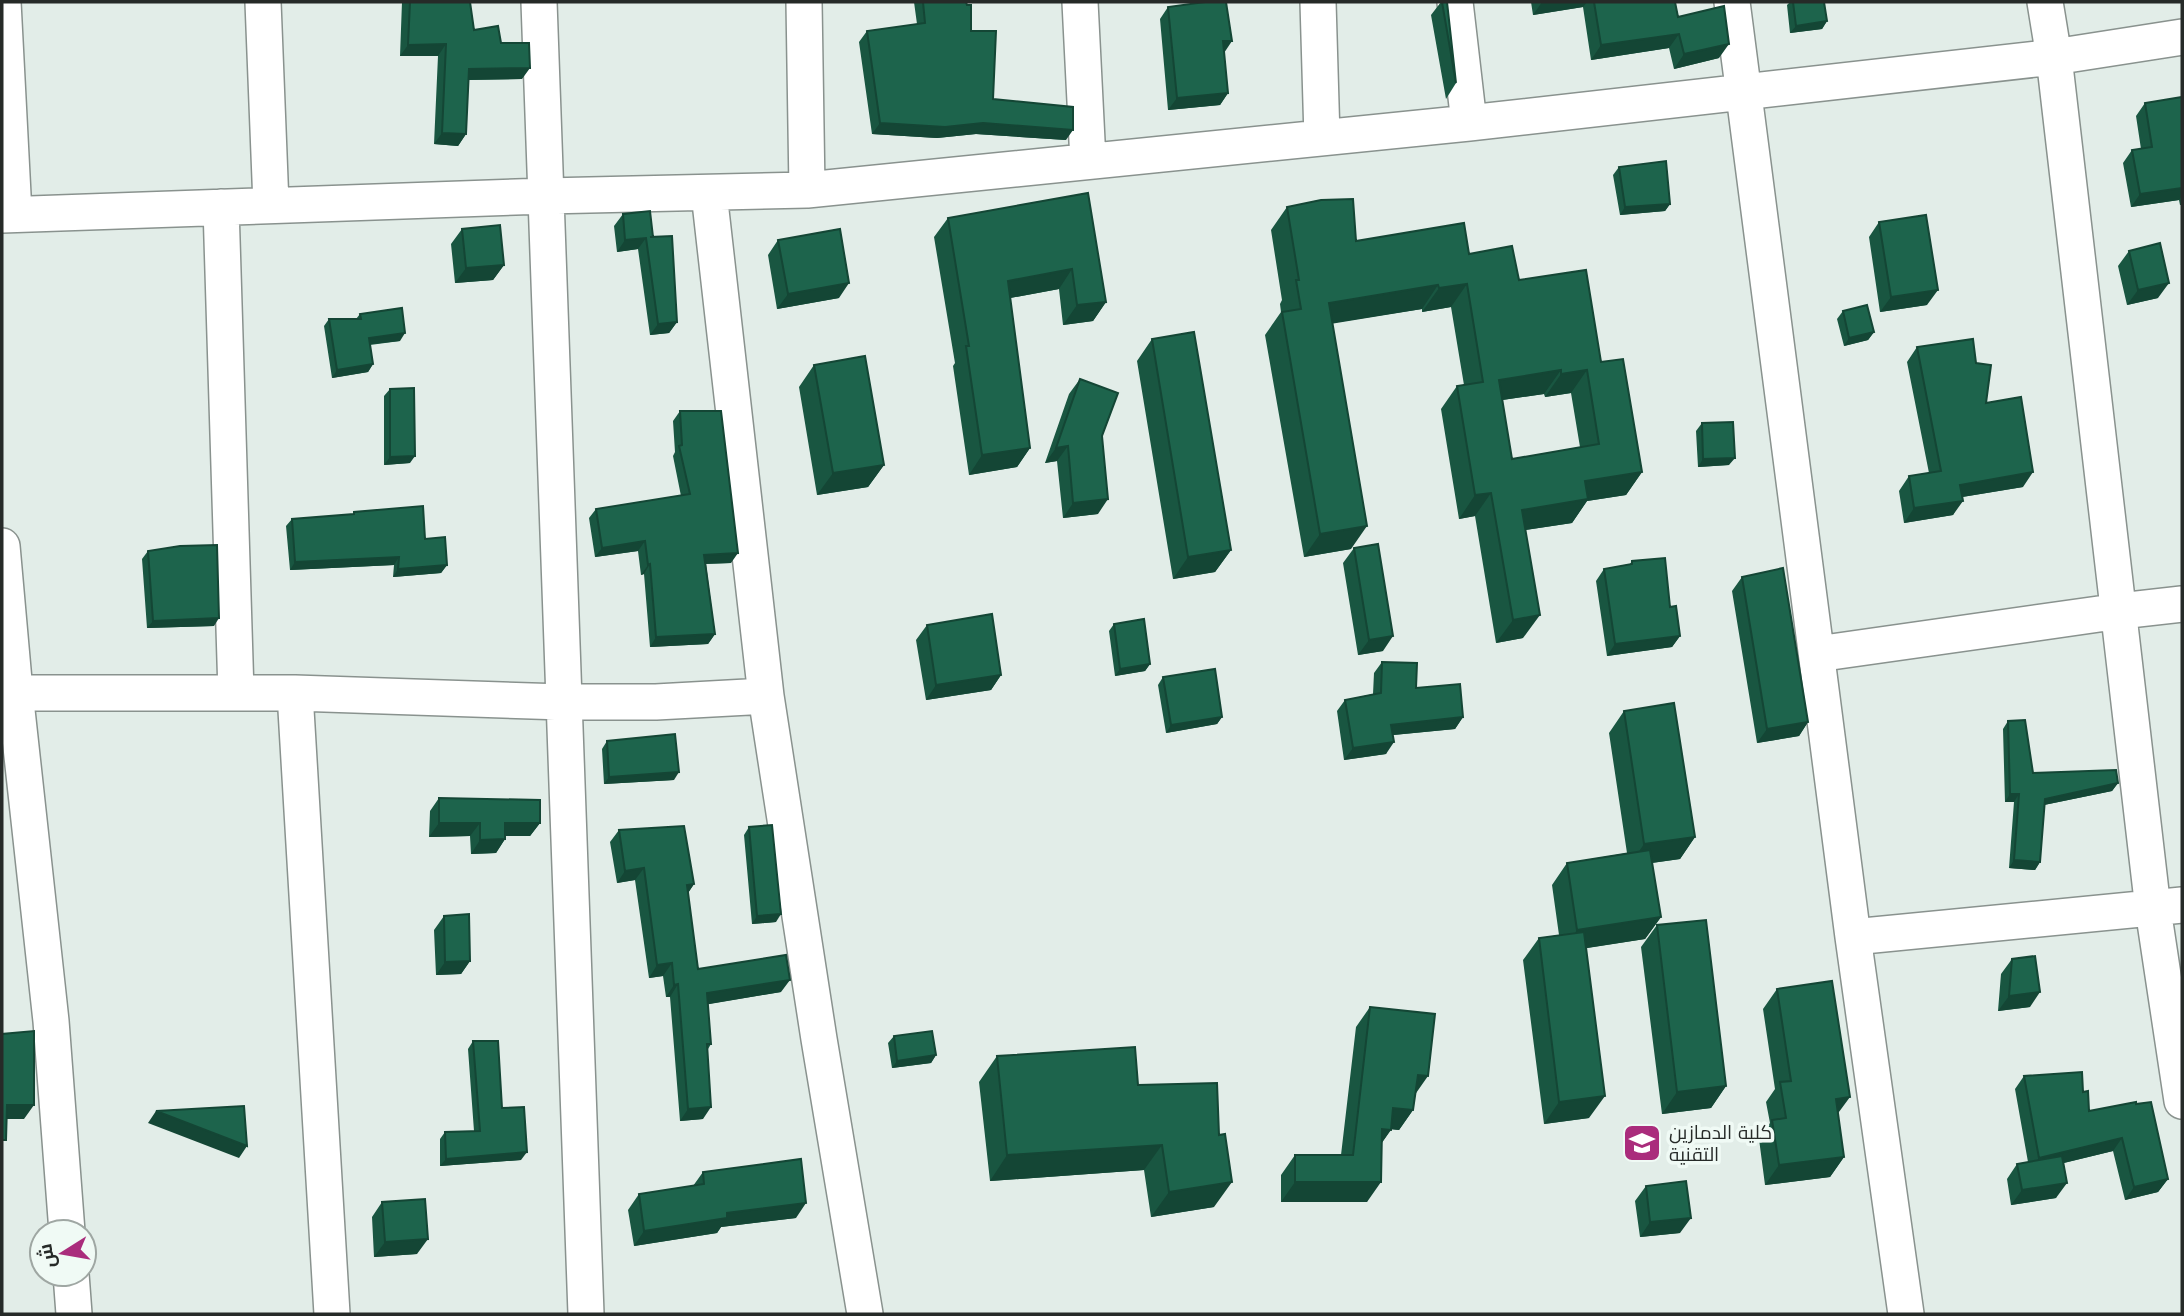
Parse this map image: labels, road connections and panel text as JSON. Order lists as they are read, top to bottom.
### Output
{
  "places": {
    "school or university": ["كلية الدمازين التقنية"]
  },
  "north": "left"
}
